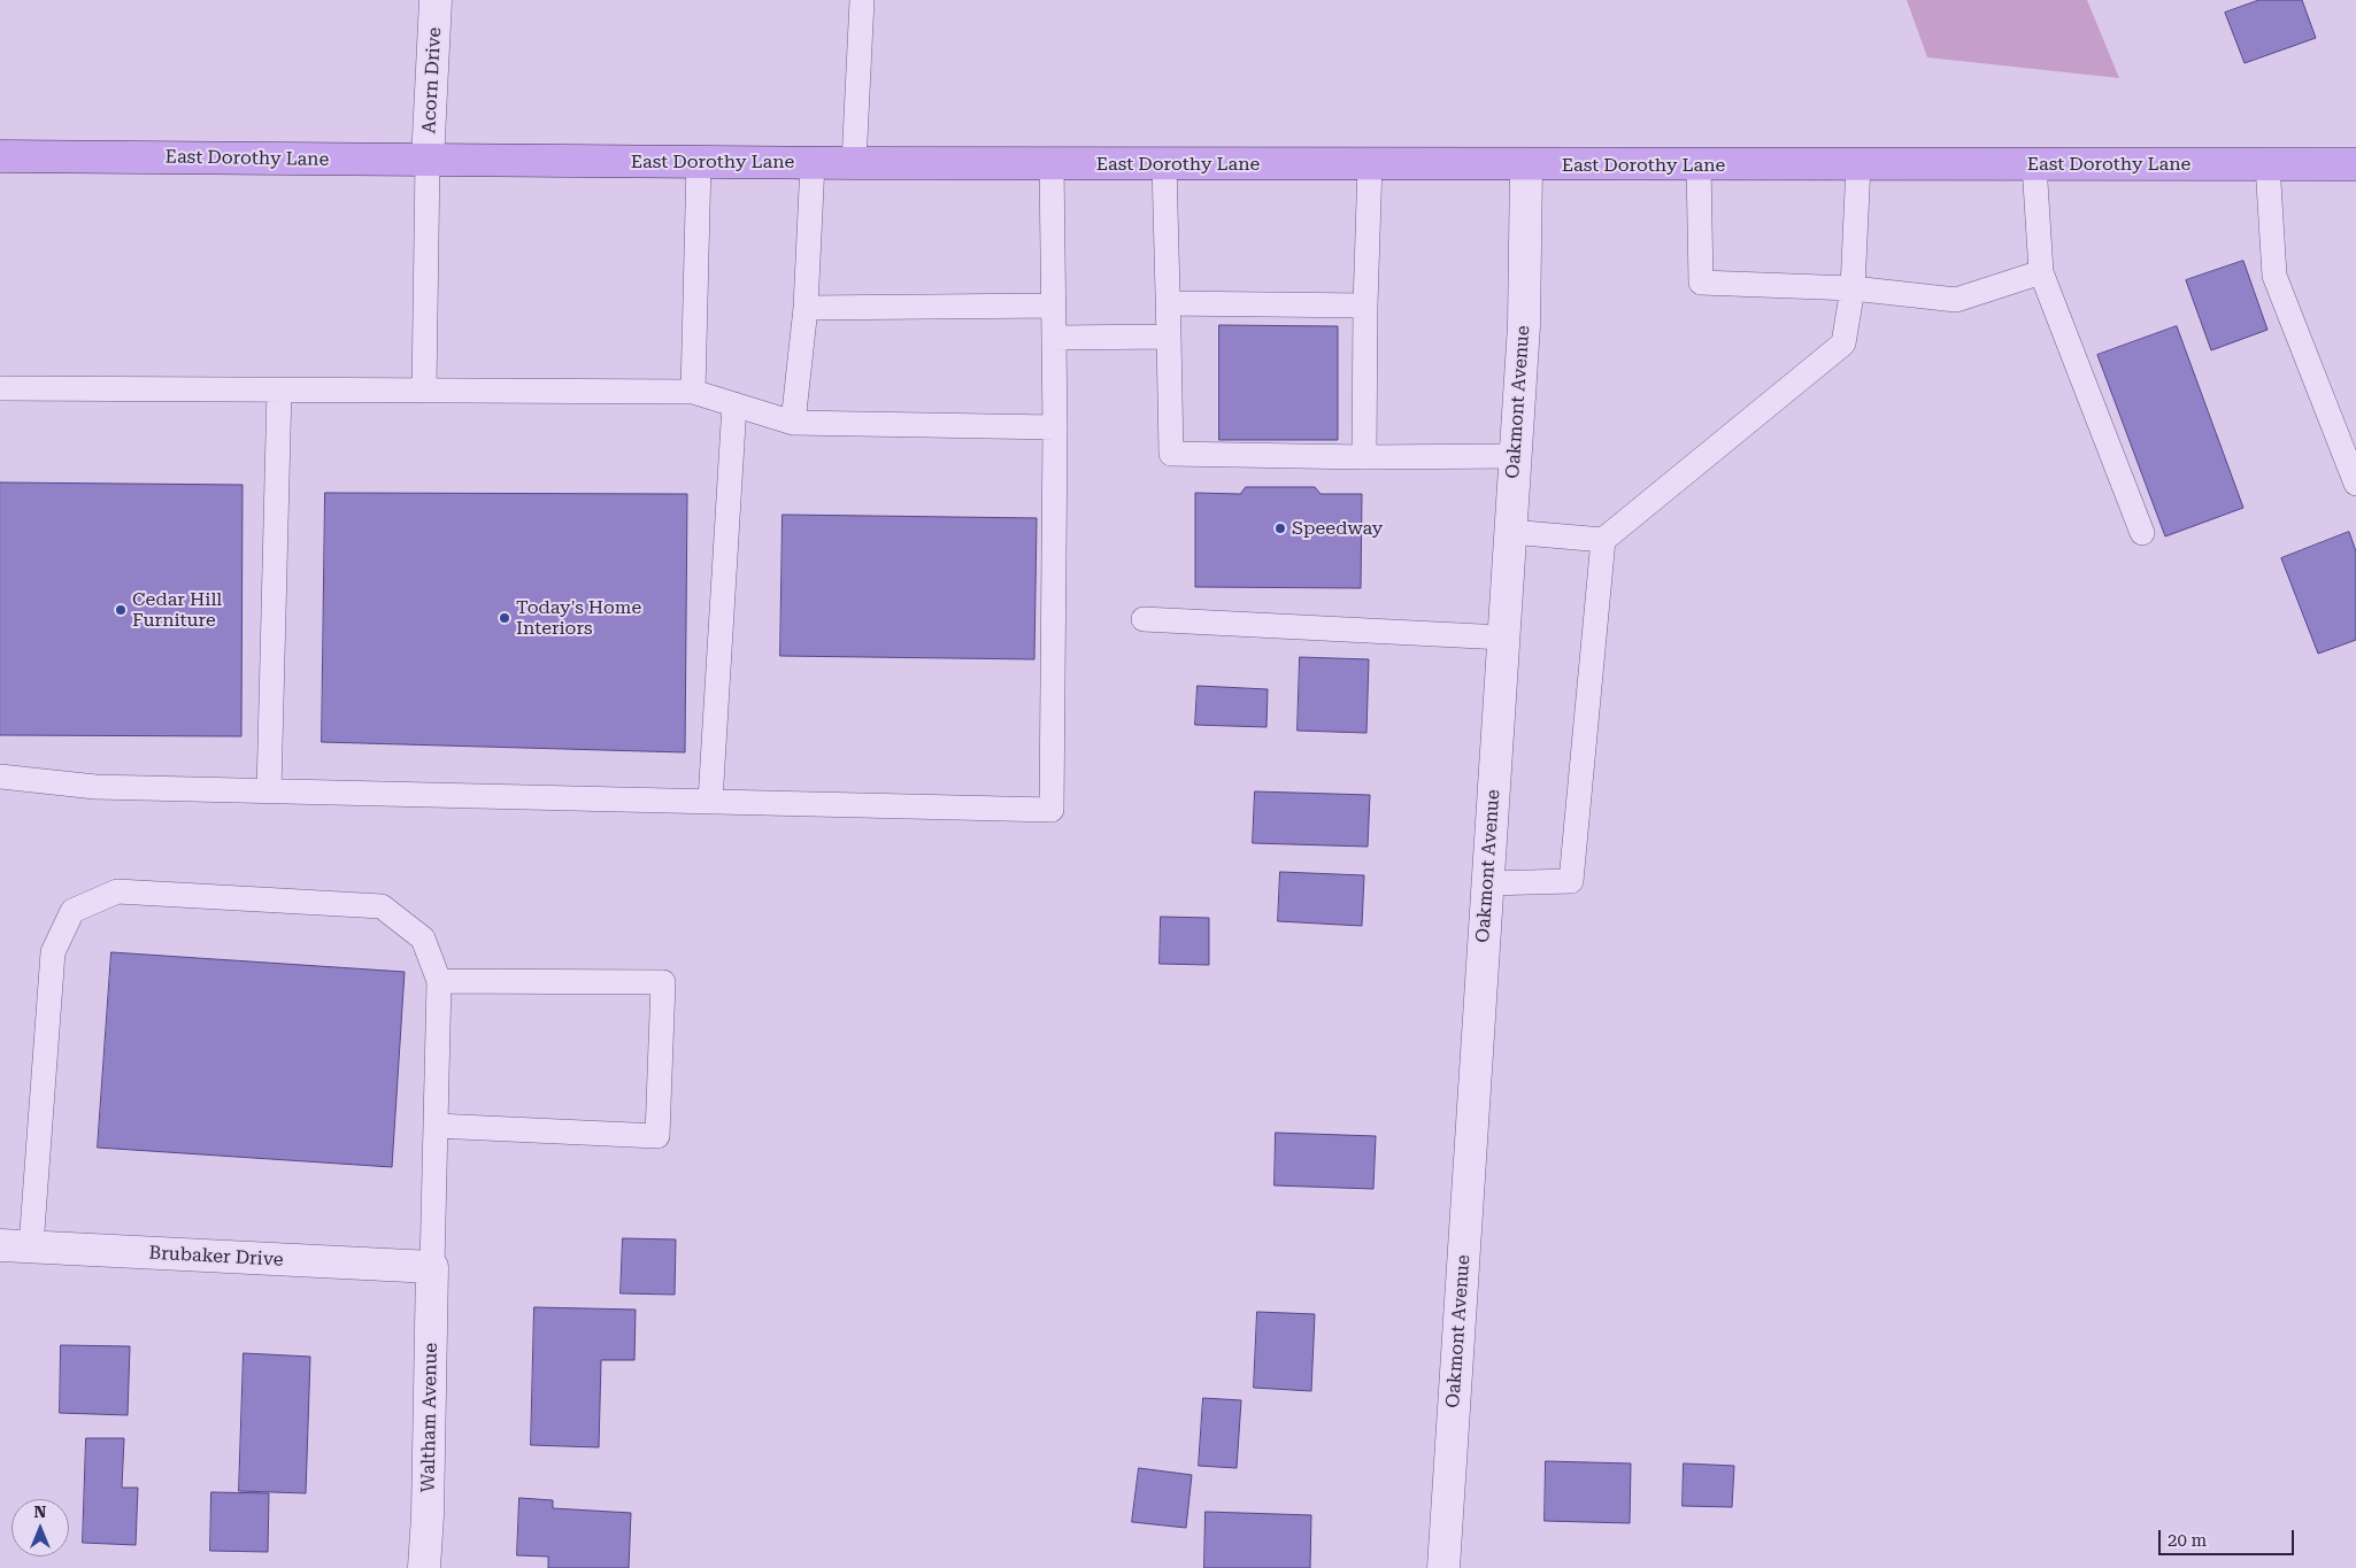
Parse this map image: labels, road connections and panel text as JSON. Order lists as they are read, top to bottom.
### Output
{
  "streets": {
    "main road": ["East Dorothy Lane"],
    "street": [
      "Acorn Drive",
      "Oakmont Avenue",
      "Brubaker Drive",
      "Waltham Avenue"
    ]
  },
  "crossings": [
    ["Acorn Drive", "East Dorothy Lane"],
    ["East Dorothy Lane", "Oakmont Avenue"],
    ["Brubaker Drive", "Waltham Avenue"]
  ],
  "places": ["Speedway", "Cedar Hill Furniture", "Today's Home Interiors"],
  "scale_bar": "20 m",
  "north": "top"
}
